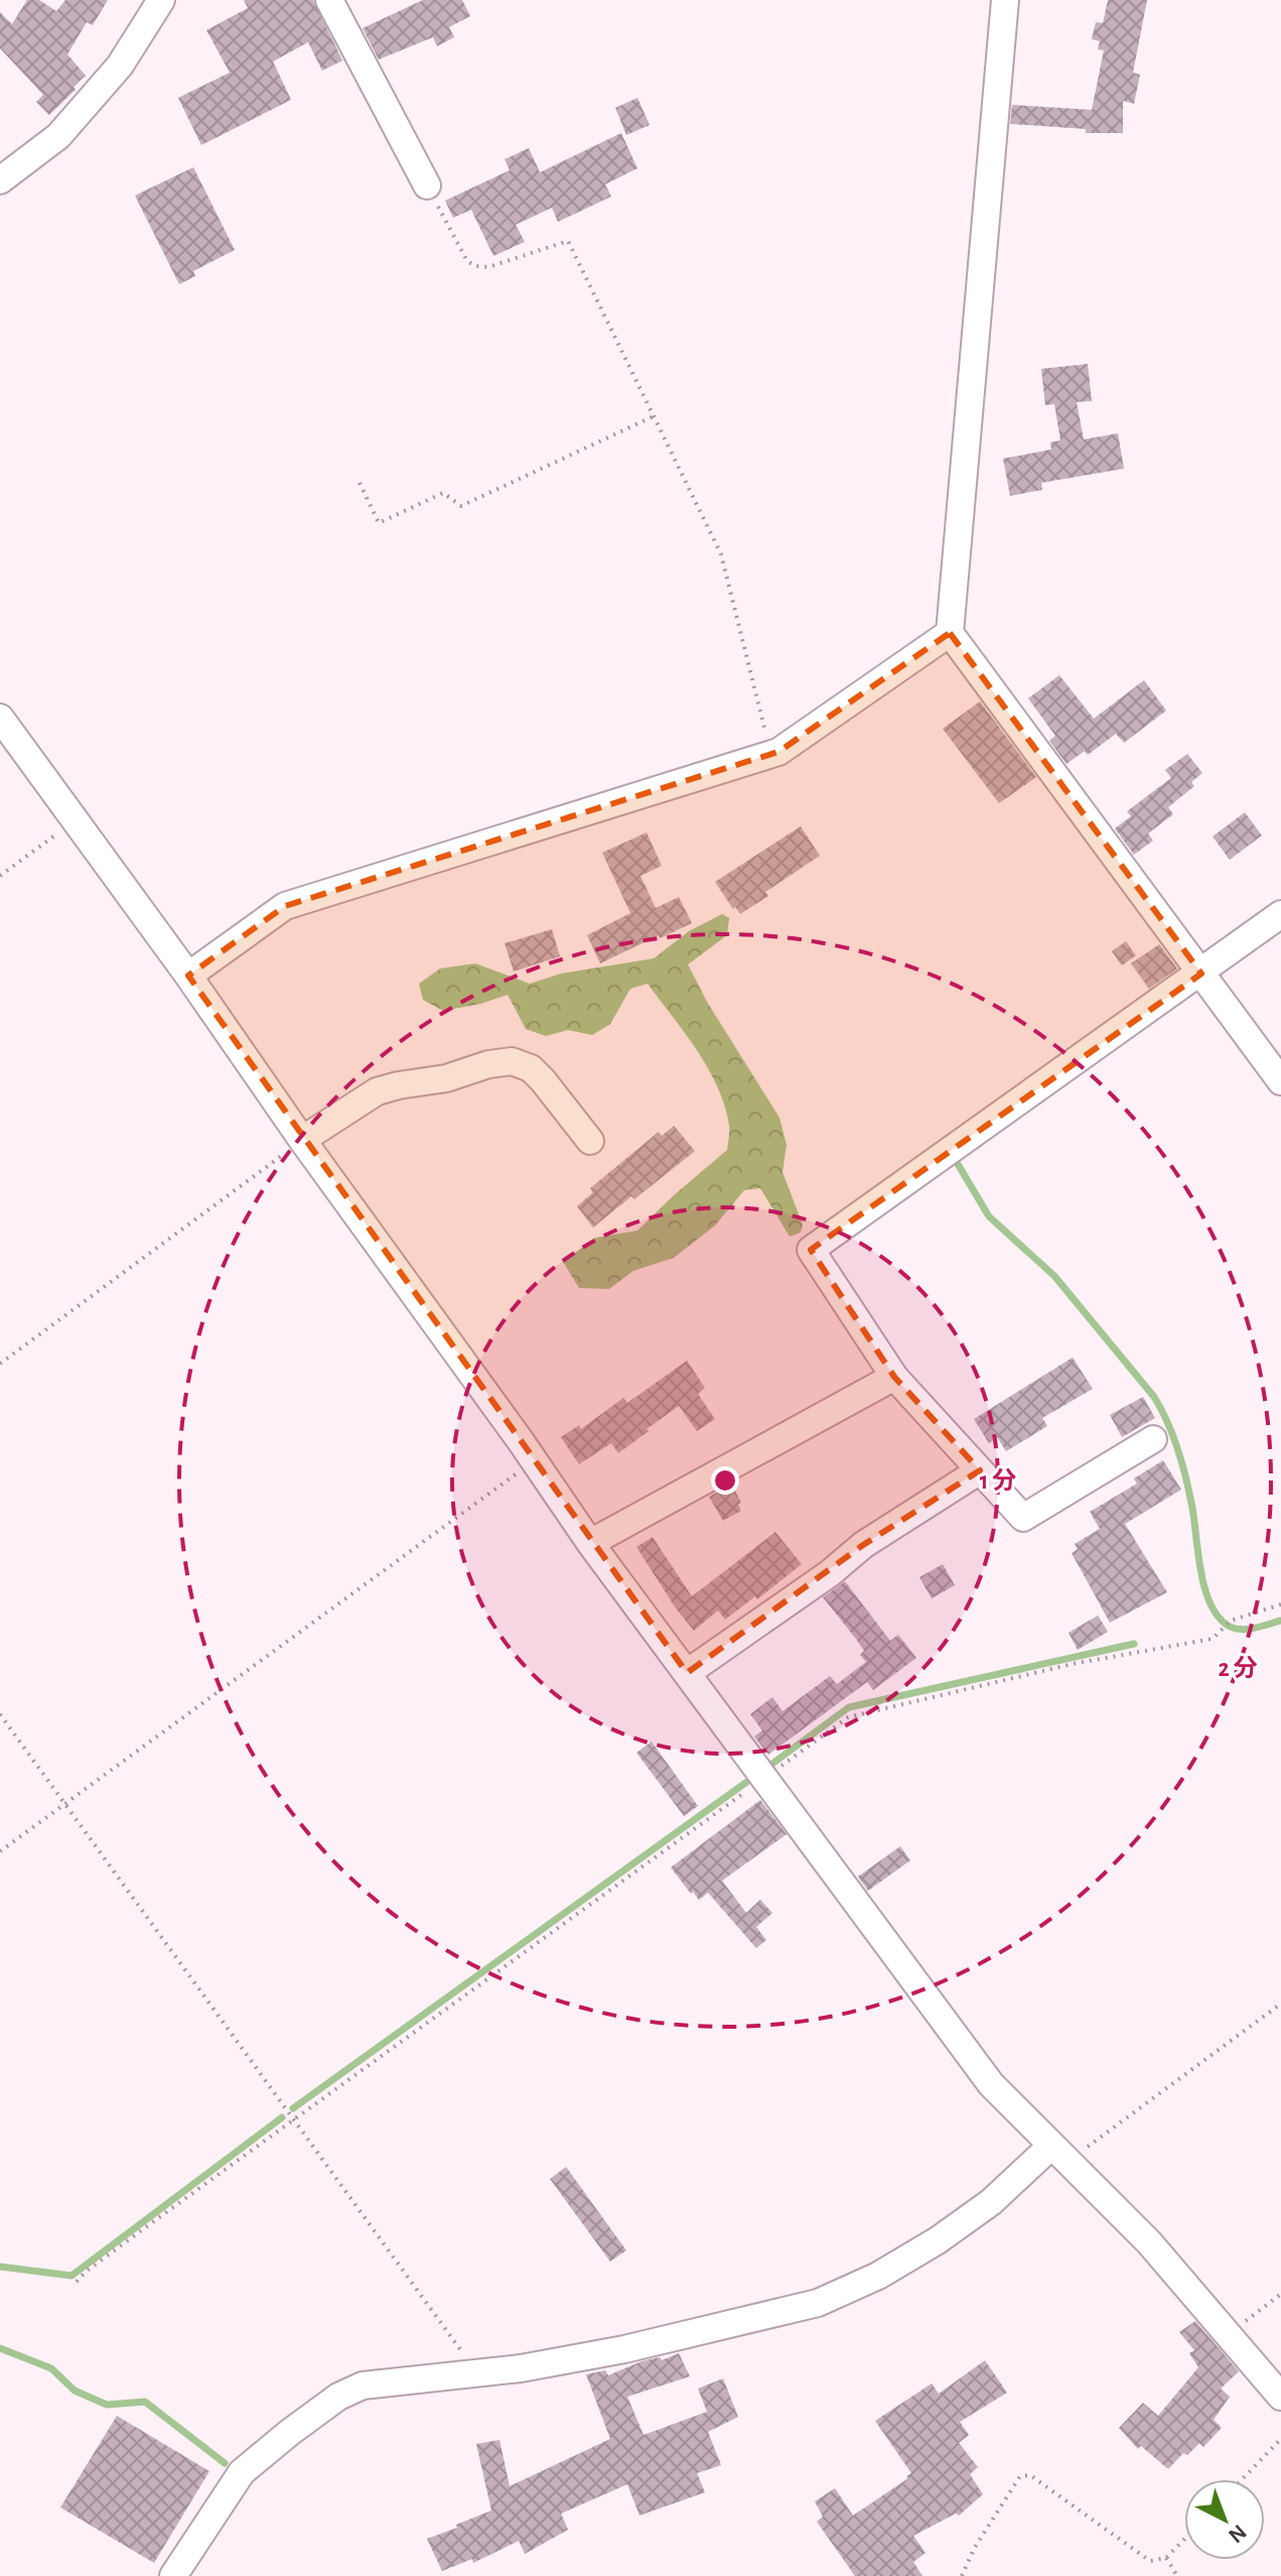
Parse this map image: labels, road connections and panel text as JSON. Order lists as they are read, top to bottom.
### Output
{
  "north": "bottom right",
  "rings": ["1 分", "2 分"]
}
